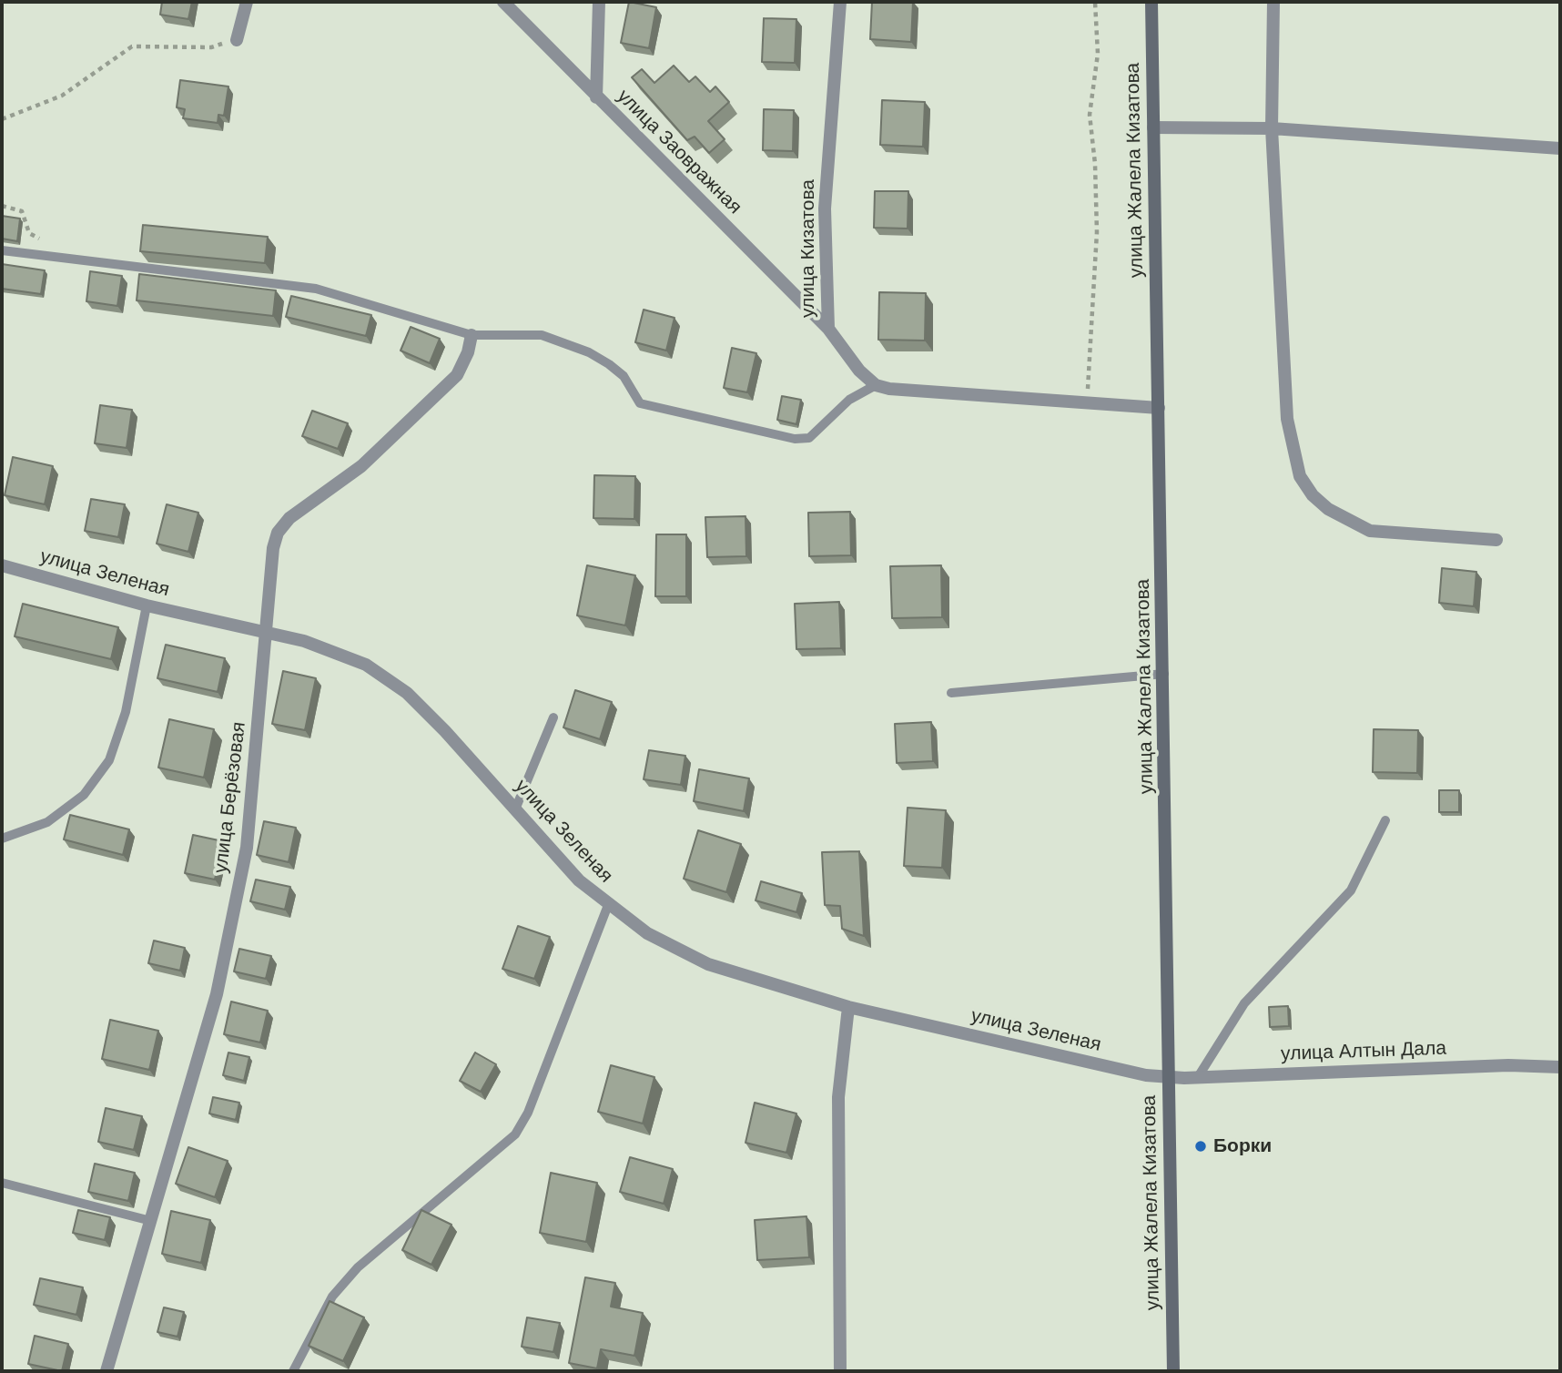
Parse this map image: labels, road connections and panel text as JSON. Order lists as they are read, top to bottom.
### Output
{
  "streets": {
    "main road": ["улица Жалела Кизатова"],
    "street": [
      "улица Заовражная",
      "улица Кизатова",
      "улица Зеленая",
      "улица Берёзовая",
      "улица Алтын Дала"
    ]
  },
  "crossings": [
    ["улица Заовражная", "улица Кизатова"],
    ["улица Жалела Кизатова", "улица Зеленая"],
    ["улица Жалела Кизатова", "улица Алтын Дала"],
    ["улица Зеленая", "улица Берёзовая"],
    ["улица Зеленая", "улица Алтын Дала"]
  ],
  "places": ["Борки"]
}
